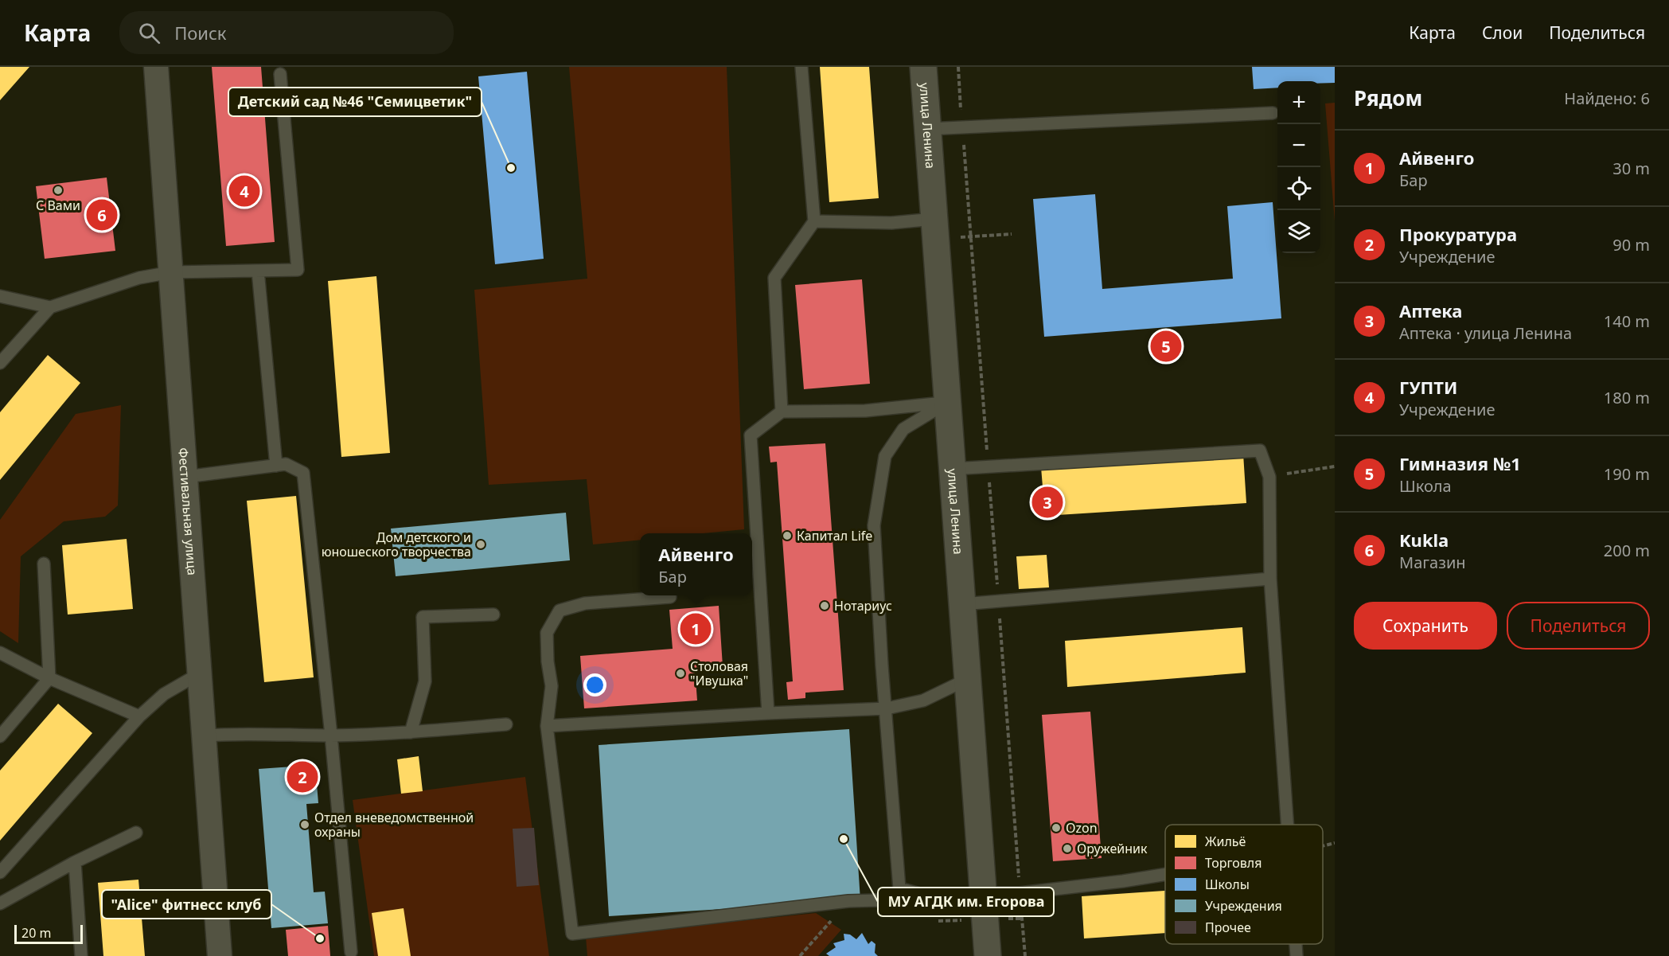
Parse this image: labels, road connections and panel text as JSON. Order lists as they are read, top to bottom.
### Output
{
  "streets": {
    "street": ["улица Ленина", "Фестивальная улица"]
  },
  "places": [
    "Детский сад №46 \"Семицветик\"",
    "С Вами",
    "Капитал Life",
    "Дом детского и юношеского творчества",
    "Нотариус",
    "Столовая \"Ивушка\"",
    "Отдел вневедомственной охраны",
    "Ozon",
    "МУ АГДК им. Егорова",
    "Оружейник",
    "\"Alice\" фитнесс клуб"
  ],
  "legend": [
    "Жильё",
    "Торговля",
    "Школы",
    "Учреждения",
    "Прочее"
  ],
  "scale_bar": "20 m",
  "page": {
    "header": "Карта",
    "search": "Поиск",
    "nav": ["Карта", "Слои", "Поделиться"],
    "heading": ["Рядом", "Найдено: 6"],
    "map_buttons": ["+", "−"],
    "list": [
      {
        "mark": "1",
        "name": "Айвенго",
        "note": "Бар",
        "value": "30 m"
      },
      {
        "mark": "2",
        "name": "Прокуратура",
        "note": "Учреждение",
        "value": "90 m"
      },
      {
        "mark": "3",
        "name": "Аптека",
        "note": "Аптека · улица Ленина",
        "value": "140 m"
      },
      {
        "mark": "4",
        "name": "ГУПТИ",
        "note": "Учреждение",
        "value": "180 m"
      },
      {
        "mark": "5",
        "name": "Гимназия №1",
        "note": "Школа",
        "value": "190 m"
      },
      {
        "mark": "6",
        "name": "Kukla",
        "note": "Магазин",
        "value": "200 m"
      }
    ],
    "pins": [
      "4",
      "6",
      "5",
      "3",
      "1",
      "2"
    ],
    "popup": ["Айвенго", "Бар"],
    "buttons": ["Сохранить", "Поделиться"],
    "scale": "20 m"
  }
}
